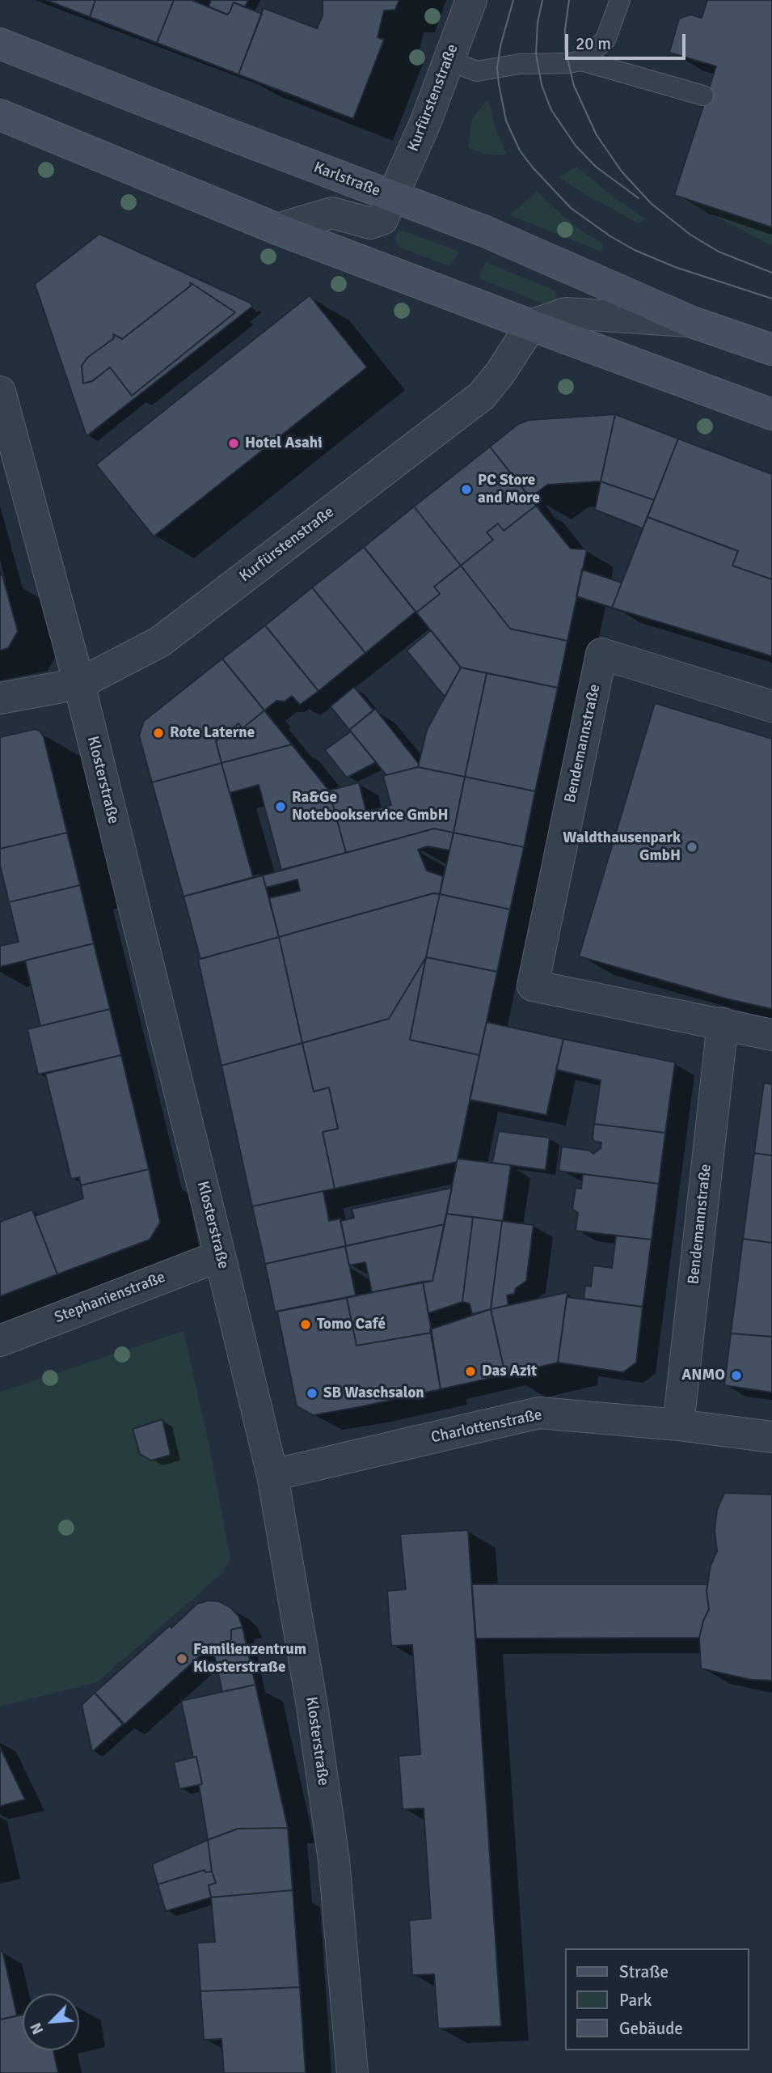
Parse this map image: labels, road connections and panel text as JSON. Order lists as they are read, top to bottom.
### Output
{
  "streets": {
    "main road": ["Karlstraße"],
    "street": [
      "Kurfürstenstraße",
      "Bendemannstraße",
      "Klosterstraße",
      "Stephanienstraße",
      "Charlottenstraße"
    ]
  },
  "crossings": [
    ["Kurfürstenstraße", "Karlstraße"],
    ["Kurfürstenstraße", "Klosterstraße"],
    ["Bendemannstraße", "Charlottenstraße"],
    ["Klosterstraße", "Stephanienstraße"],
    ["Klosterstraße", "Charlottenstraße"]
  ],
  "places": [
    "Hotel Asahi",
    "PC Store and More",
    "Rote Laterne",
    "Ra&Ge Notebookservice GmbH",
    "Waldthausenpark GmbH",
    "Tomo Café",
    "Das Azit",
    "ANMO",
    "SB Waschsalon",
    "Familienzentrum Klosterstraße"
  ],
  "legend": ["Straße", "Park", "Gebäude"],
  "scale_bar": "20 m",
  "north": "bottom left"
}
